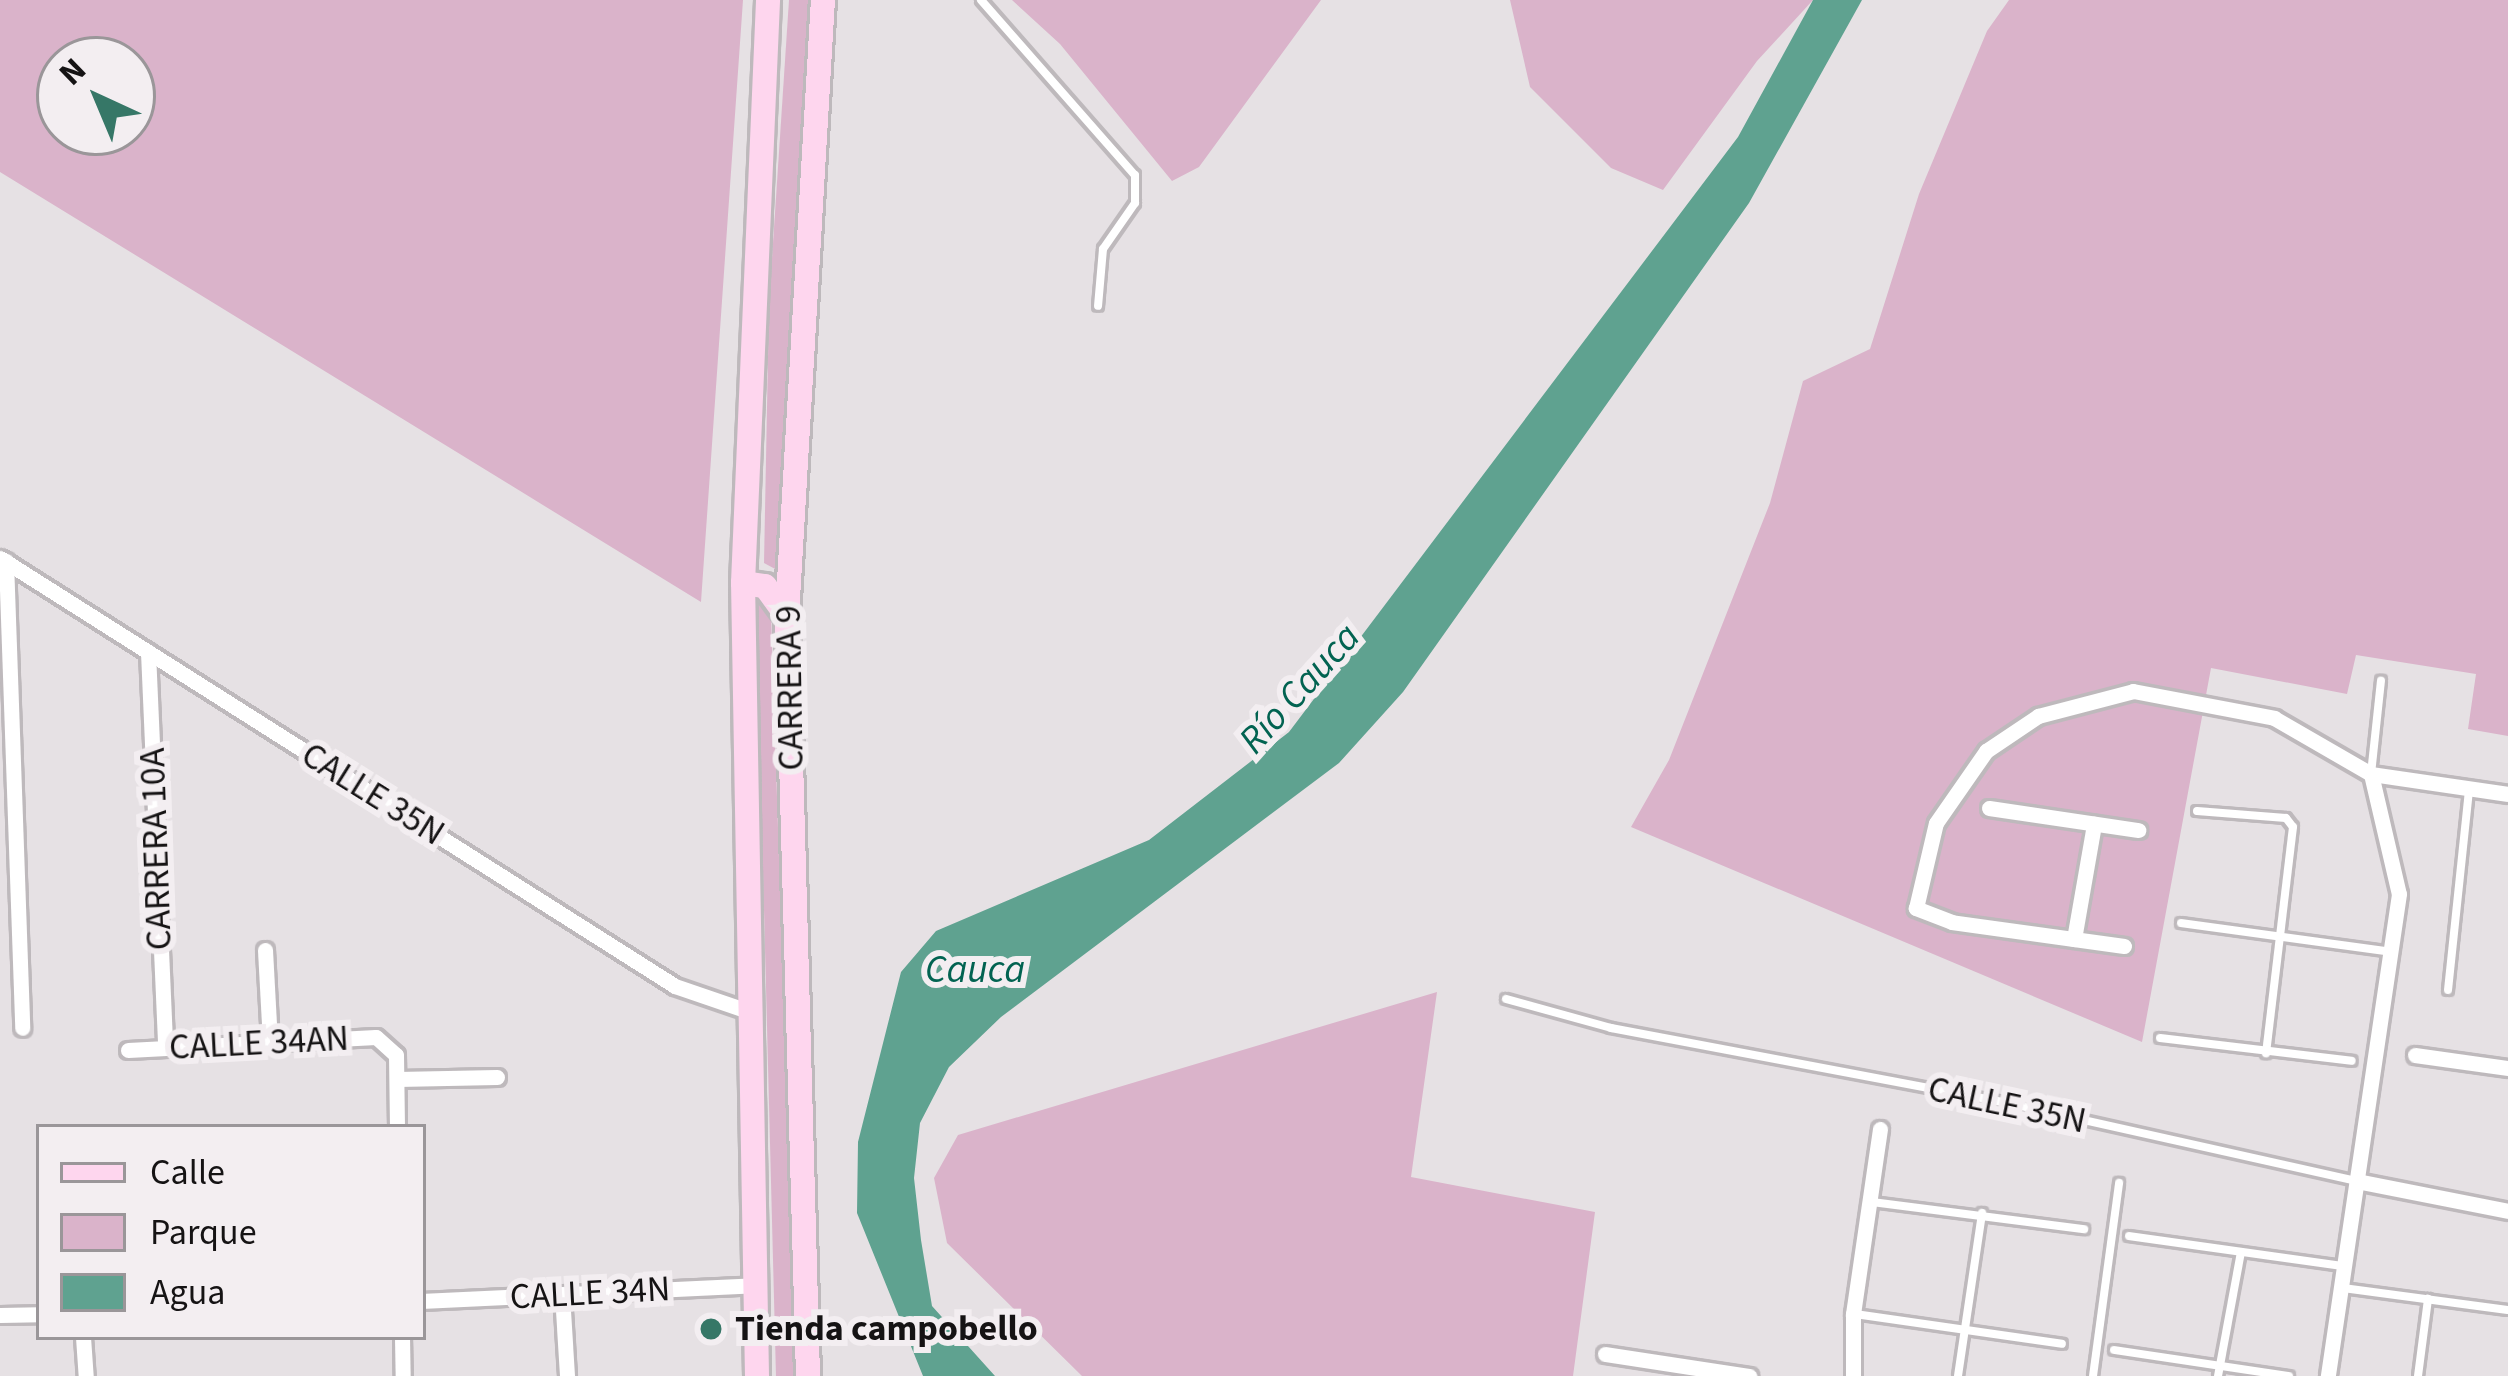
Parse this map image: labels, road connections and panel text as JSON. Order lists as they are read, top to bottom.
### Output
{
  "streets": {
    "main road": ["CARRERA 9"],
    "street": [
      "CALLE 35N",
      "CARRERA 10A",
      "CALLE 34AN",
      "CALLE 34N"
    ]
  },
  "crossings": [
    ["CARRERA 9", "CALLE 35N"],
    ["CARRERA 9", "CALLE 34N"],
    ["CALLE 35N", "CARRERA 10A"],
    ["CARRERA 10A", "CALLE 34AN"]
  ],
  "water": ["Río Cauca", "Cauca"],
  "places": ["Tienda campobello"],
  "legend": ["Calle", "Parque", "Agua"],
  "north": "top left"
}
